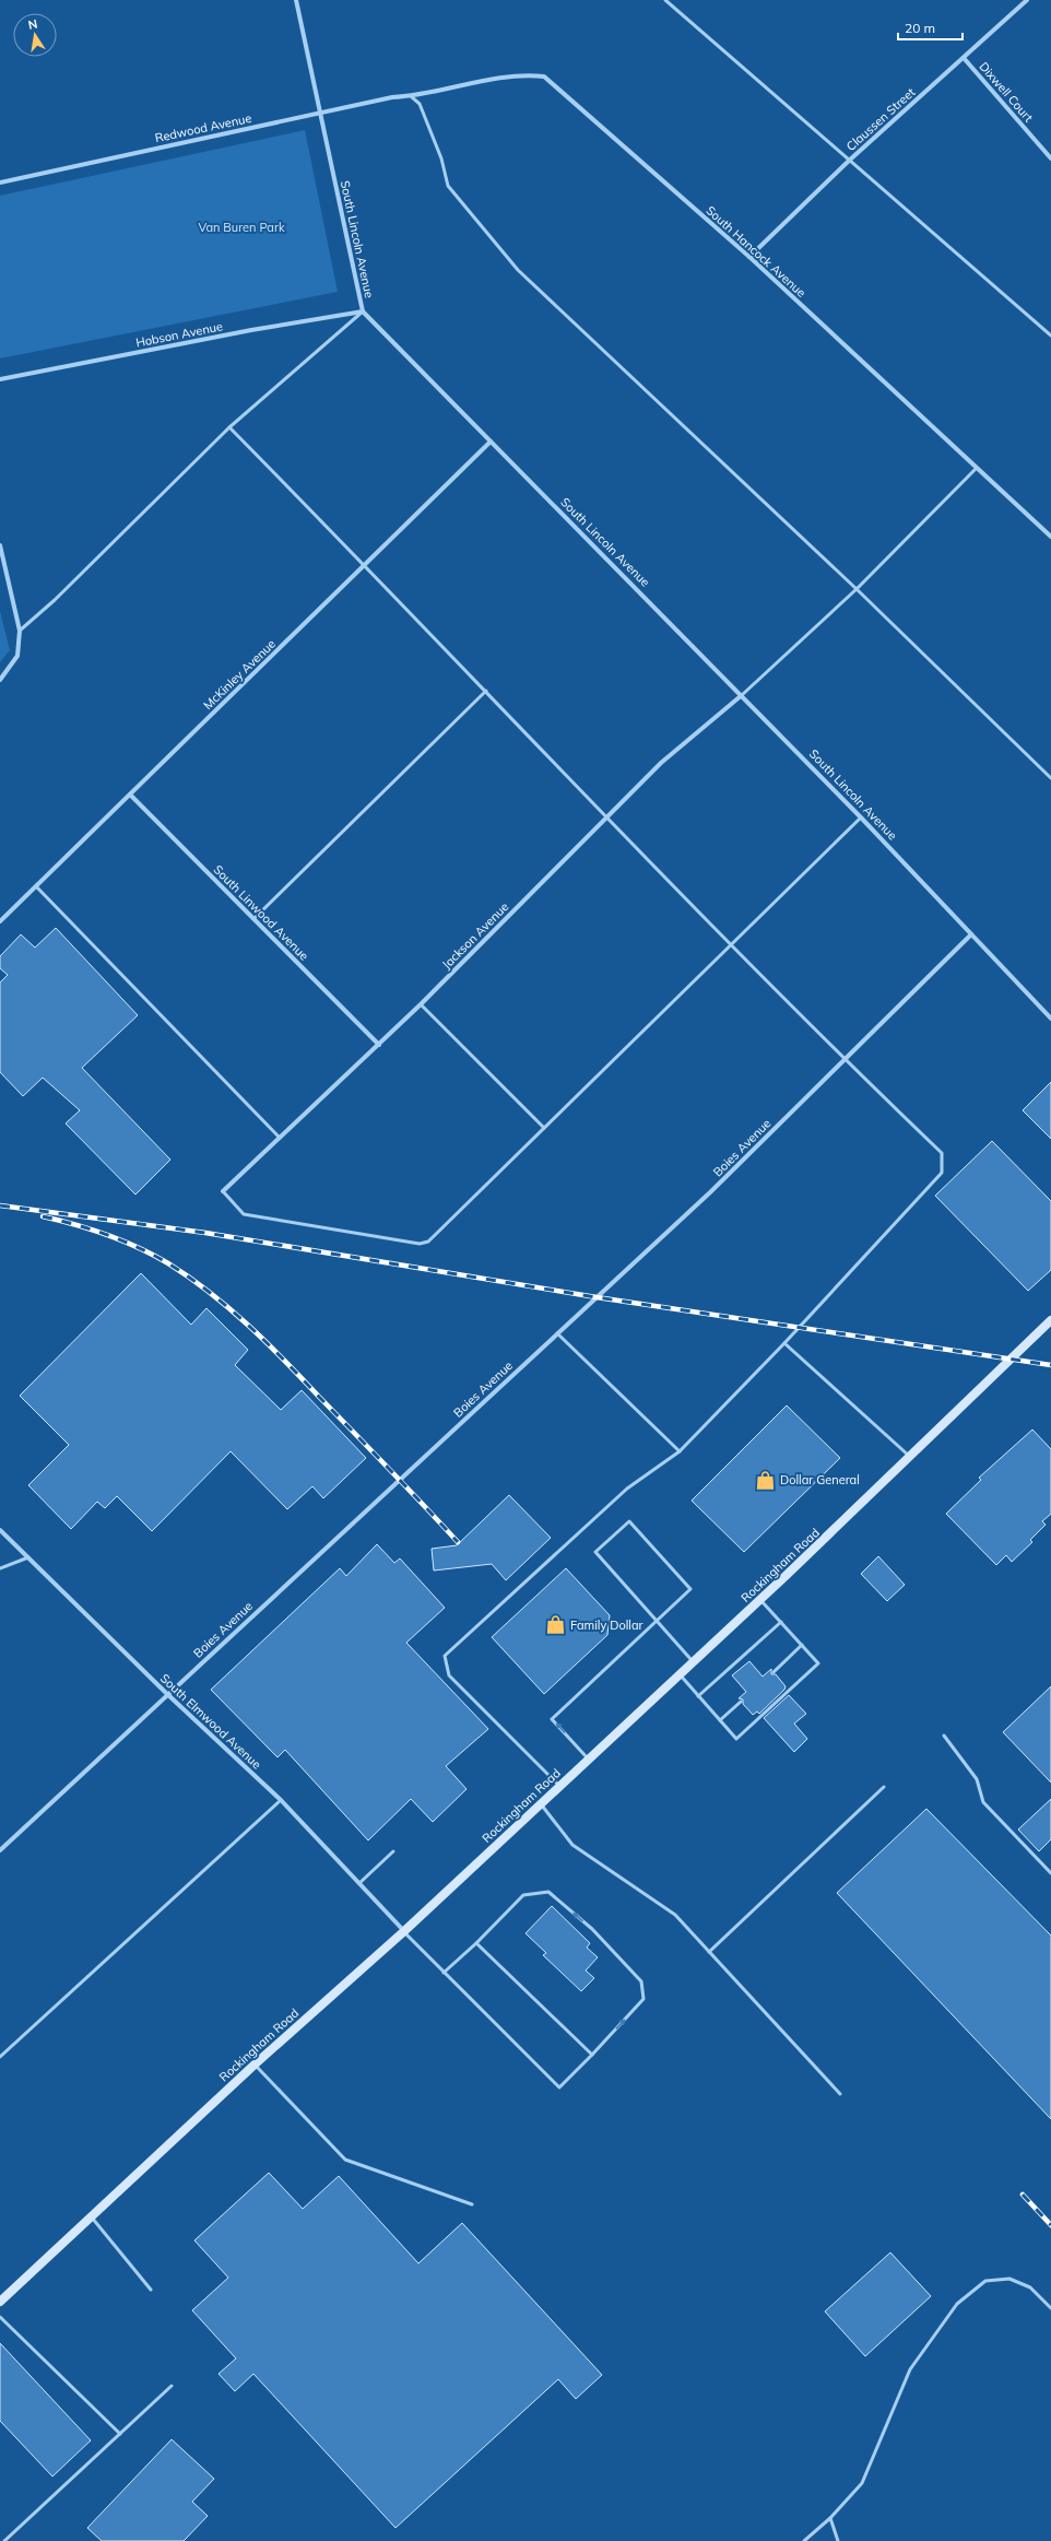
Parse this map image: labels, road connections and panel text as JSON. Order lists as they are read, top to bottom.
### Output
{
  "streets": {
    "street": [
      "Dixwell Court",
      "Claussen Street",
      "Redwood Avenue",
      "South Lincoln Avenue",
      "South Hancock Avenue",
      "Hobson Avenue",
      "McKinley Avenue",
      "South Linwood Avenue",
      "Jackson Avenue",
      "Boies Avenue",
      "Rockingham Road",
      "South Elmwood Avenue"
    ]
  },
  "crossings": [
    ["Dixwell Court", "Claussen Street"],
    ["Claussen Street", "South Hancock Avenue"],
    ["Redwood Avenue", "South Lincoln Avenue"],
    ["Redwood Avenue", "South Hancock Avenue"],
    ["South Lincoln Avenue", "Hobson Avenue"],
    ["South Lincoln Avenue", "McKinley Avenue"],
    ["South Lincoln Avenue", "Jackson Avenue"],
    ["South Lincoln Avenue", "Boies Avenue"],
    ["McKinley Avenue", "South Linwood Avenue"],
    ["South Linwood Avenue", "Jackson Avenue"],
    ["Boies Avenue", "South Elmwood Avenue"],
    ["Rockingham Road", "South Elmwood Avenue"]
  ],
  "parks": ["Van Buren Park"],
  "places": {
    "shop": ["Dollar General", "Family Dollar"]
  },
  "scale_bar": "20 m",
  "north": "top"
}
